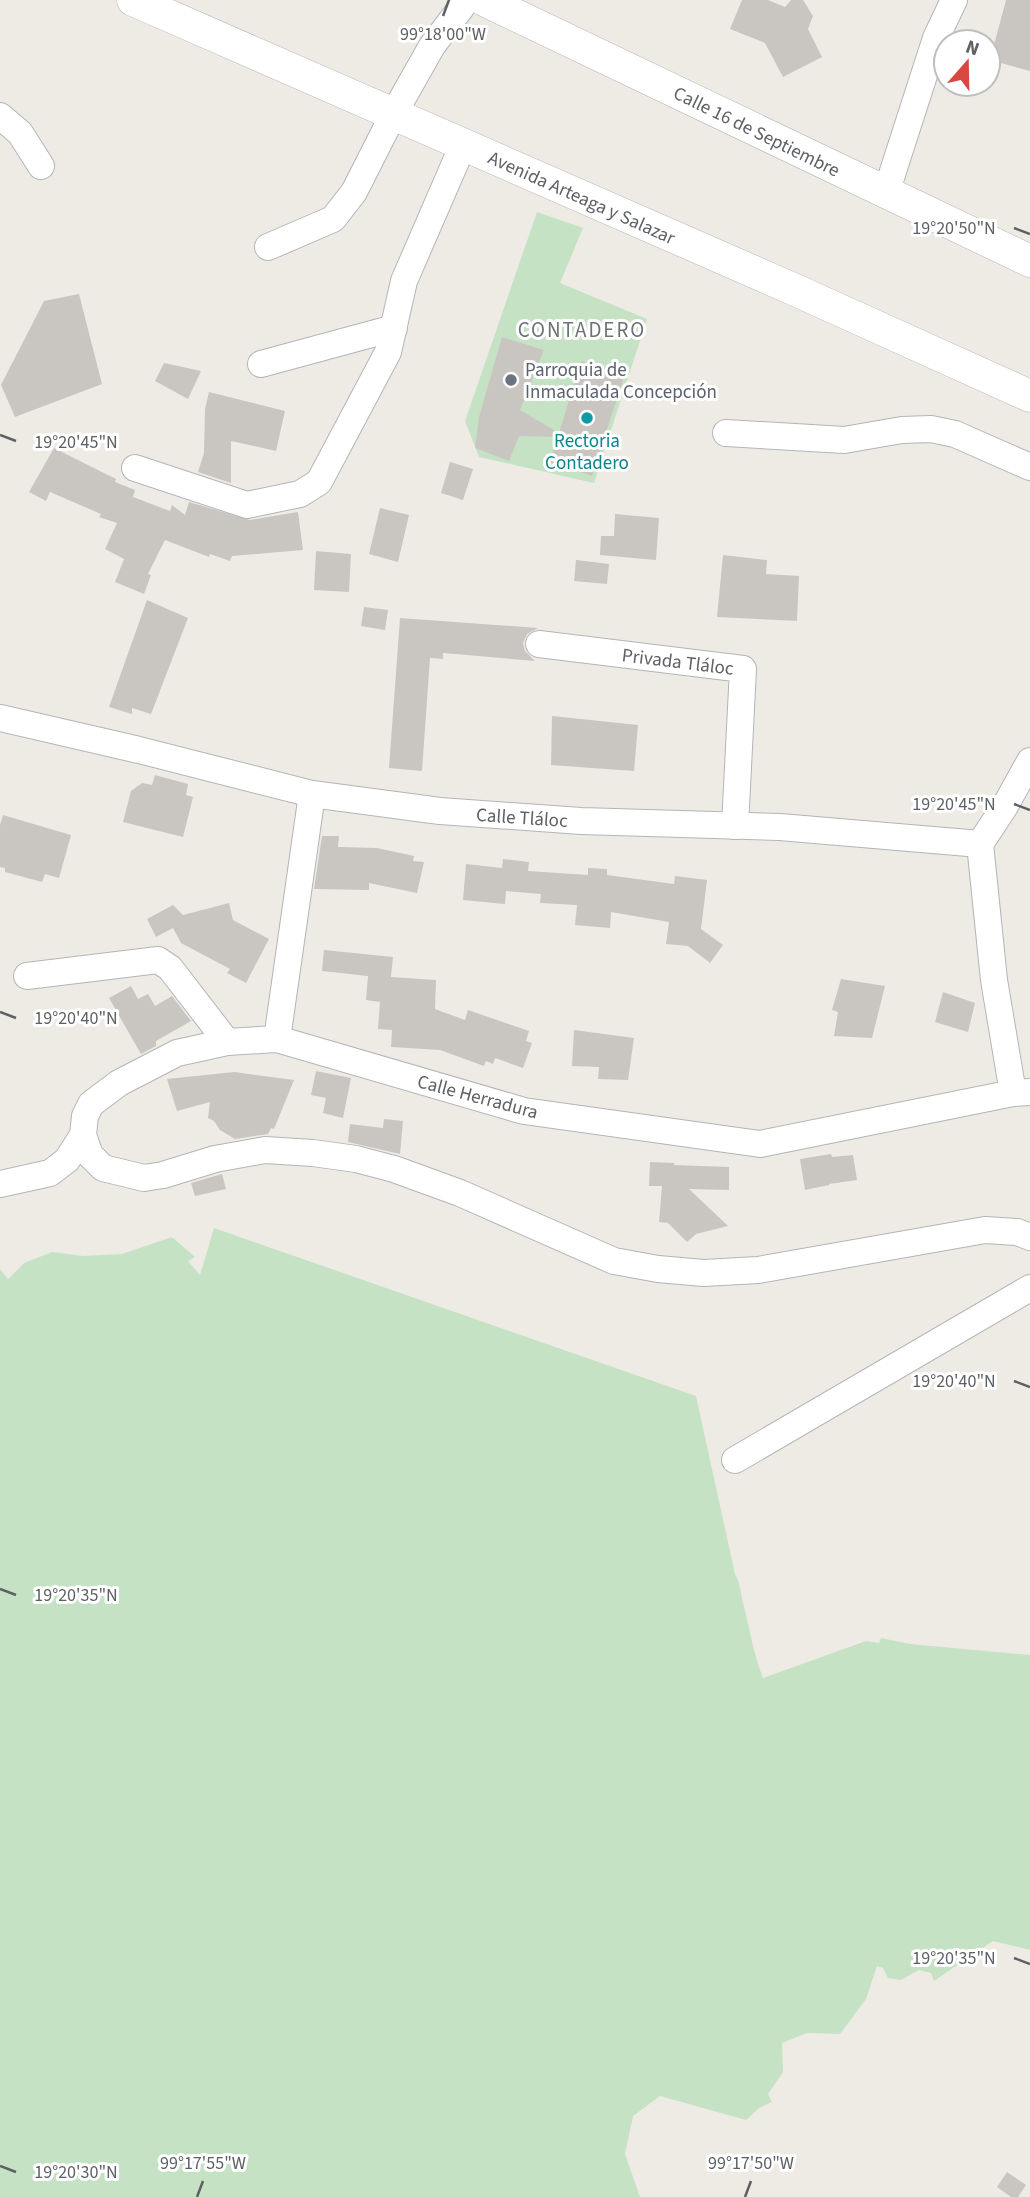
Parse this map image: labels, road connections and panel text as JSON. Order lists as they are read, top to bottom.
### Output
{
  "streets": {
    "street": [
      "Calle 16 de Septiembre",
      "Avenida Arteaga y Salazar",
      "Privada Tláloc",
      "Calle Tláloc",
      "Calle Herradura"
    ]
  },
  "crossings": [
    ["Privada Tláloc", "Calle Tláloc"]
  ],
  "districts": ["CONTADERO"],
  "places": ["Parroquia de Inmaculada Concepción", "Rectoria Contadero"],
  "north": "top",
  "coordinates": [
    "99°18'00\"W",
    "19°20'50\"N",
    "19°20'45\"N",
    "19°20'40\"N",
    "19°20'35\"N",
    "99°17'55\"W",
    "99°17'50\"W",
    "19°20'30\"N"
  ]
}
